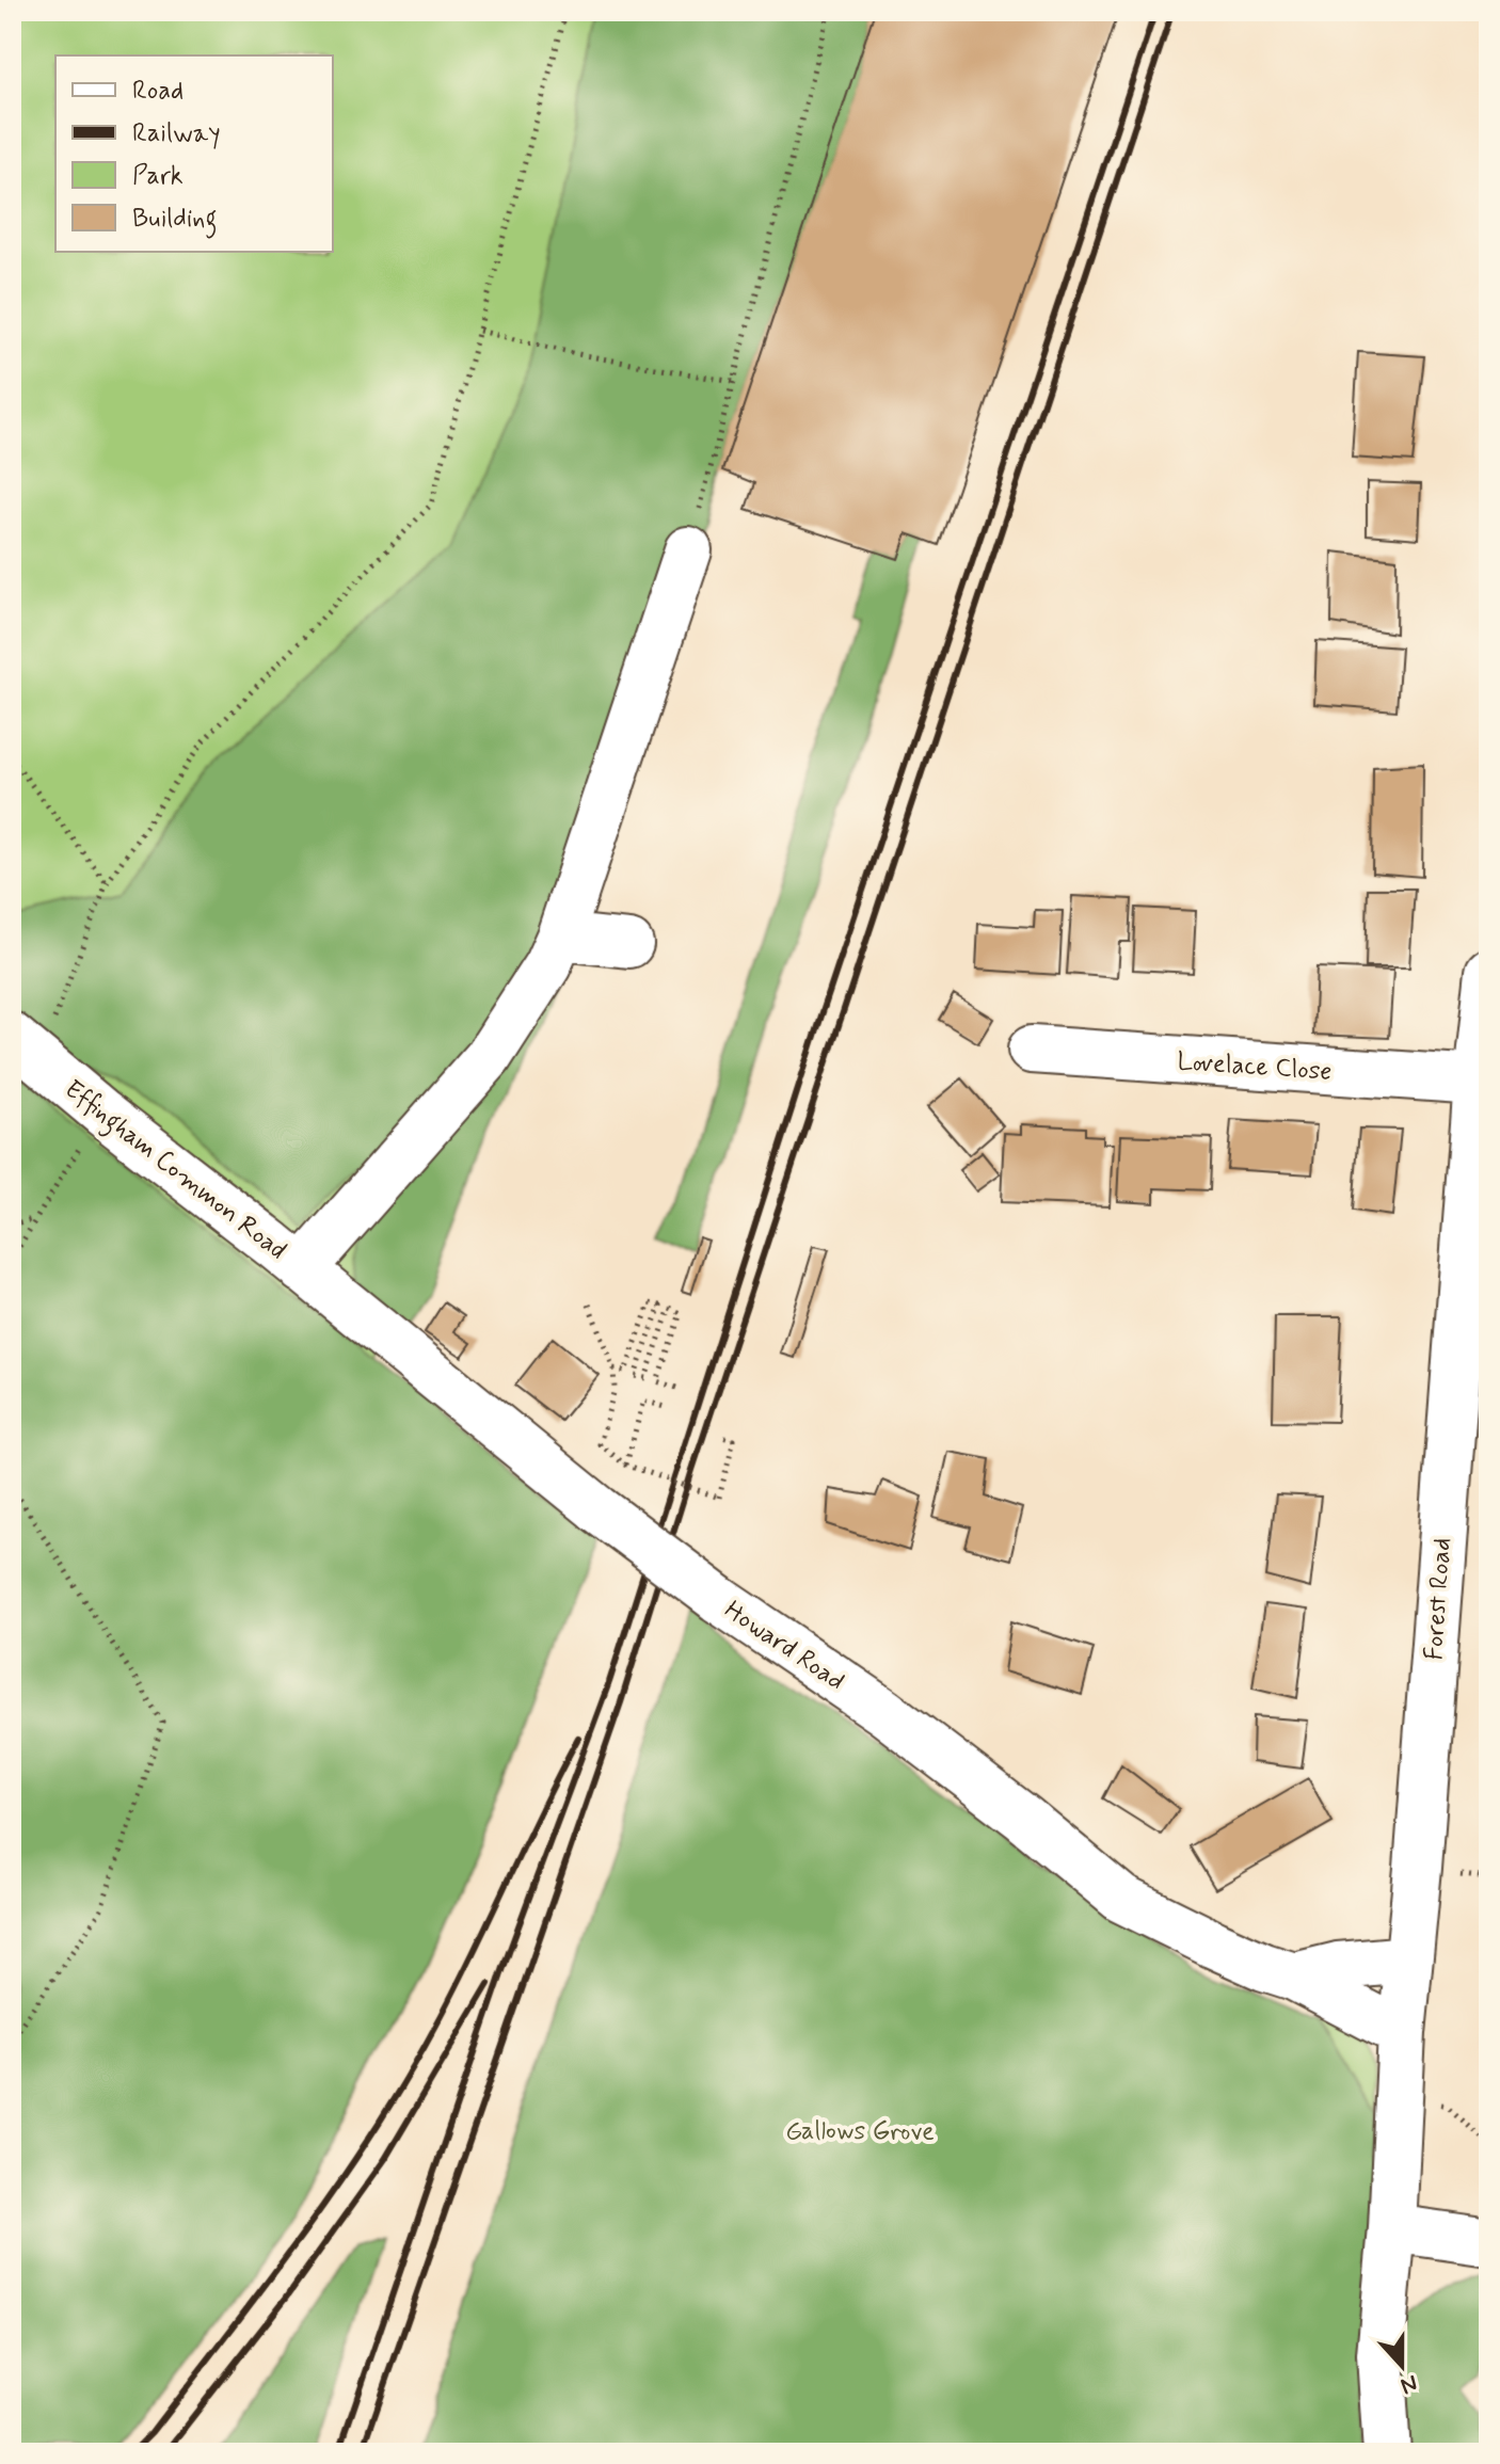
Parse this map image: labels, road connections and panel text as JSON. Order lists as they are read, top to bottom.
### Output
{
  "streets": {
    "street": [
      "Lovelace Close",
      "Effingham Common Road",
      "Forest Road",
      "Howard Road"
    ]
  },
  "crossings": [
    ["Lovelace Close", "Forest Road"],
    ["Effingham Common Road", "Howard Road"],
    ["Forest Road", "Howard Road"]
  ],
  "parks": ["Gallows Grove"],
  "legend": [
    "Road",
    "Railway",
    "Park",
    "Building"
  ],
  "north": "bottom"
}
